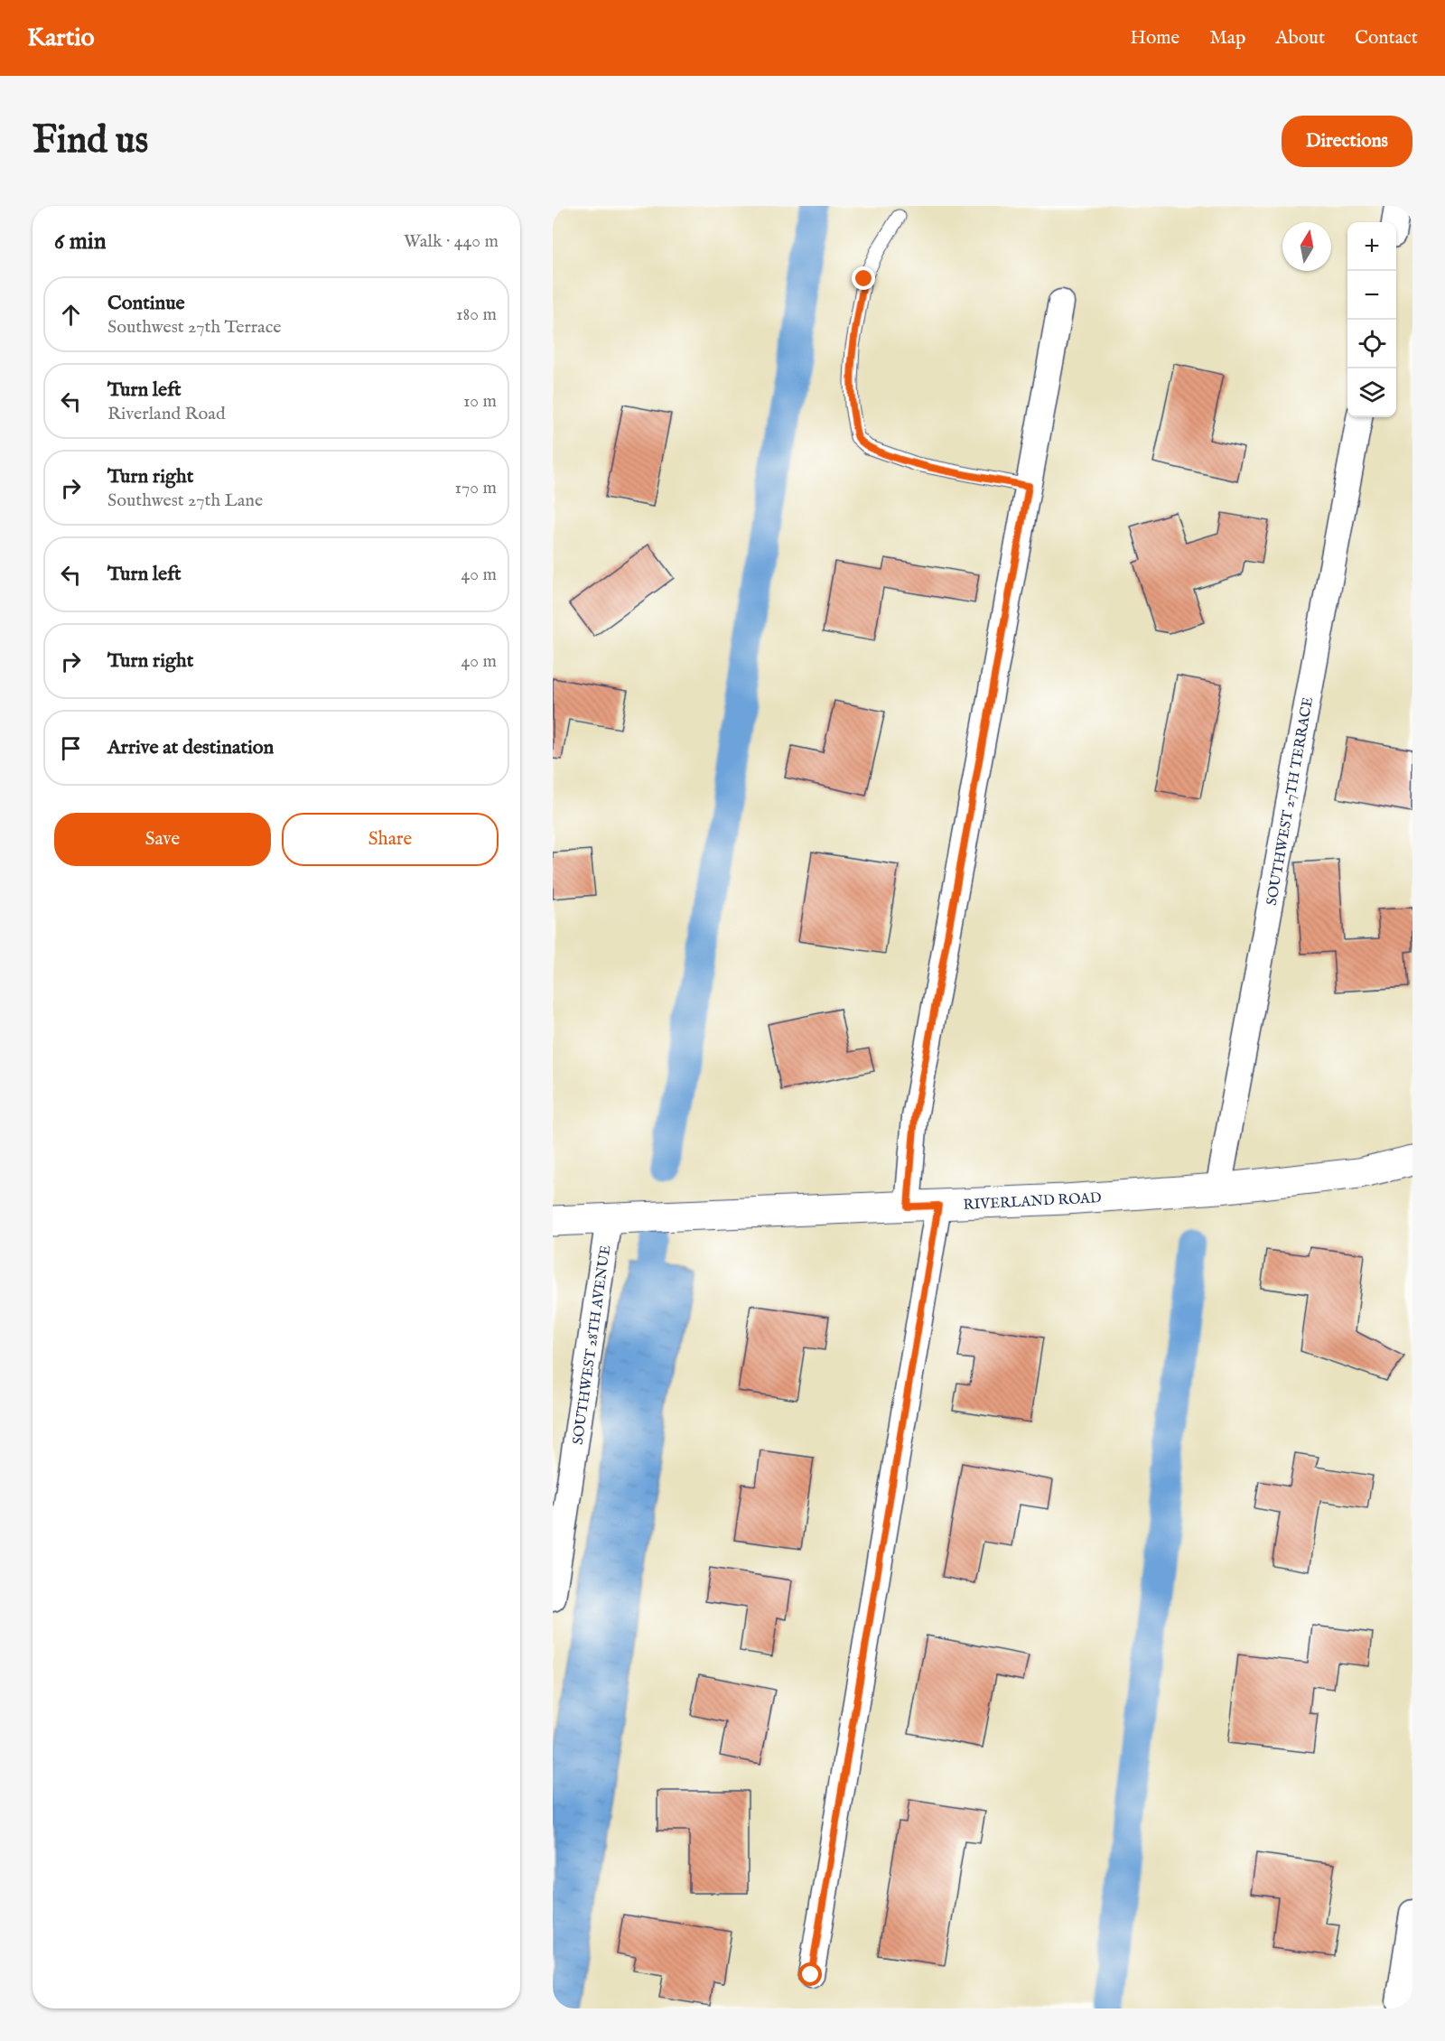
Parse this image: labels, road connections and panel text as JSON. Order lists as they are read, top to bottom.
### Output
{
  "streets": {
    "street": ["SOUTHWEST 27TH TERRACE", "RIVERLAND ROAD", "SOUTHWEST 28TH AVENUE"]
  },
  "crossings": [
    ["SOUTHWEST 27TH TERRACE", "RIVERLAND ROAD"],
    ["RIVERLAND ROAD", "SOUTHWEST 28TH AVENUE"]
  ],
  "north": "top",
  "page": {
    "header": "Kartio",
    "nav": [
      "Home",
      "Map",
      "About",
      "Contact"
    ],
    "buttons": [
      "Directions",
      ["Save", "Share"]
    ],
    "title": "Find us",
    "heading": ["6 min", "Walk · 440 m"],
    "map_buttons": ["+", "−"],
    "list": [
      ["Continue", "Southwest 27th Terrace", "180 m"],
      ["Turn left", "Riverland Road", "10 m"],
      ["Turn right", "Southwest 27th Lane", "170 m"],
      ["Turn left", "40 m"],
      ["Turn right", "40 m"],
      "Arrive at destination"
    ]
  }
}
